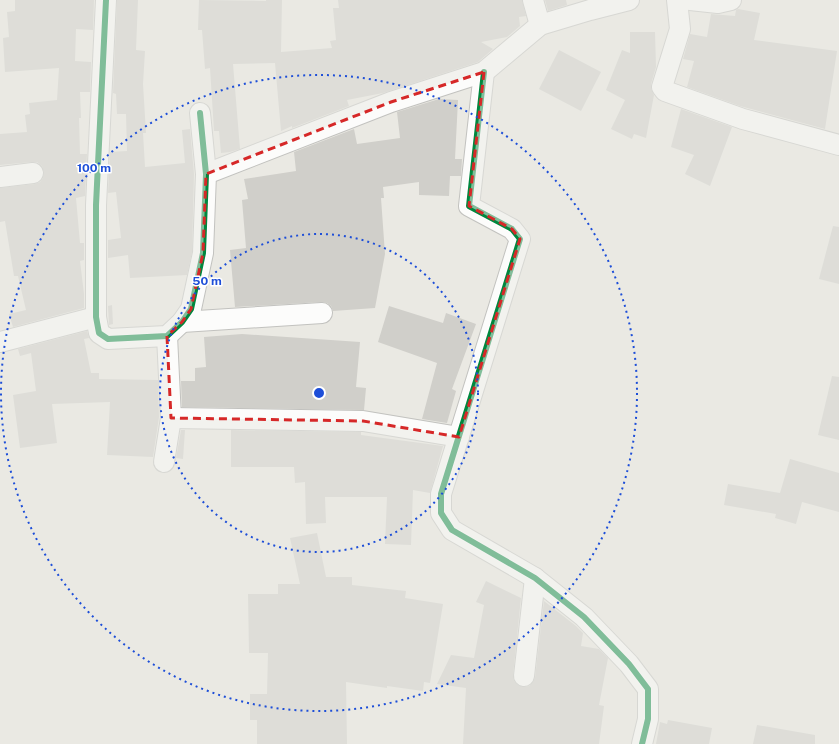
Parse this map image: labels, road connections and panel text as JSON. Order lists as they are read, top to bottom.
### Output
{
  "rings": ["100 m", "50 m"]
}
